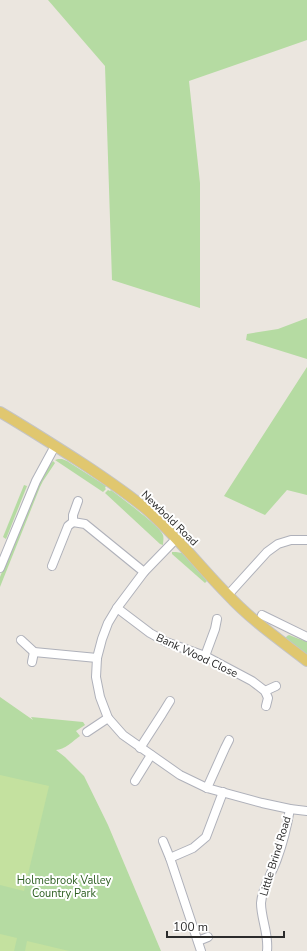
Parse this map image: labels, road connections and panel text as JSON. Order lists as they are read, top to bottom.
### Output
{
  "streets": {
    "main road": ["Newbold Road"],
    "street": ["Bank Wood Close", "Little Brind Road"]
  },
  "parks": ["Holmebrook Valley Country Park"],
  "scale_bar": "100 m"
}
